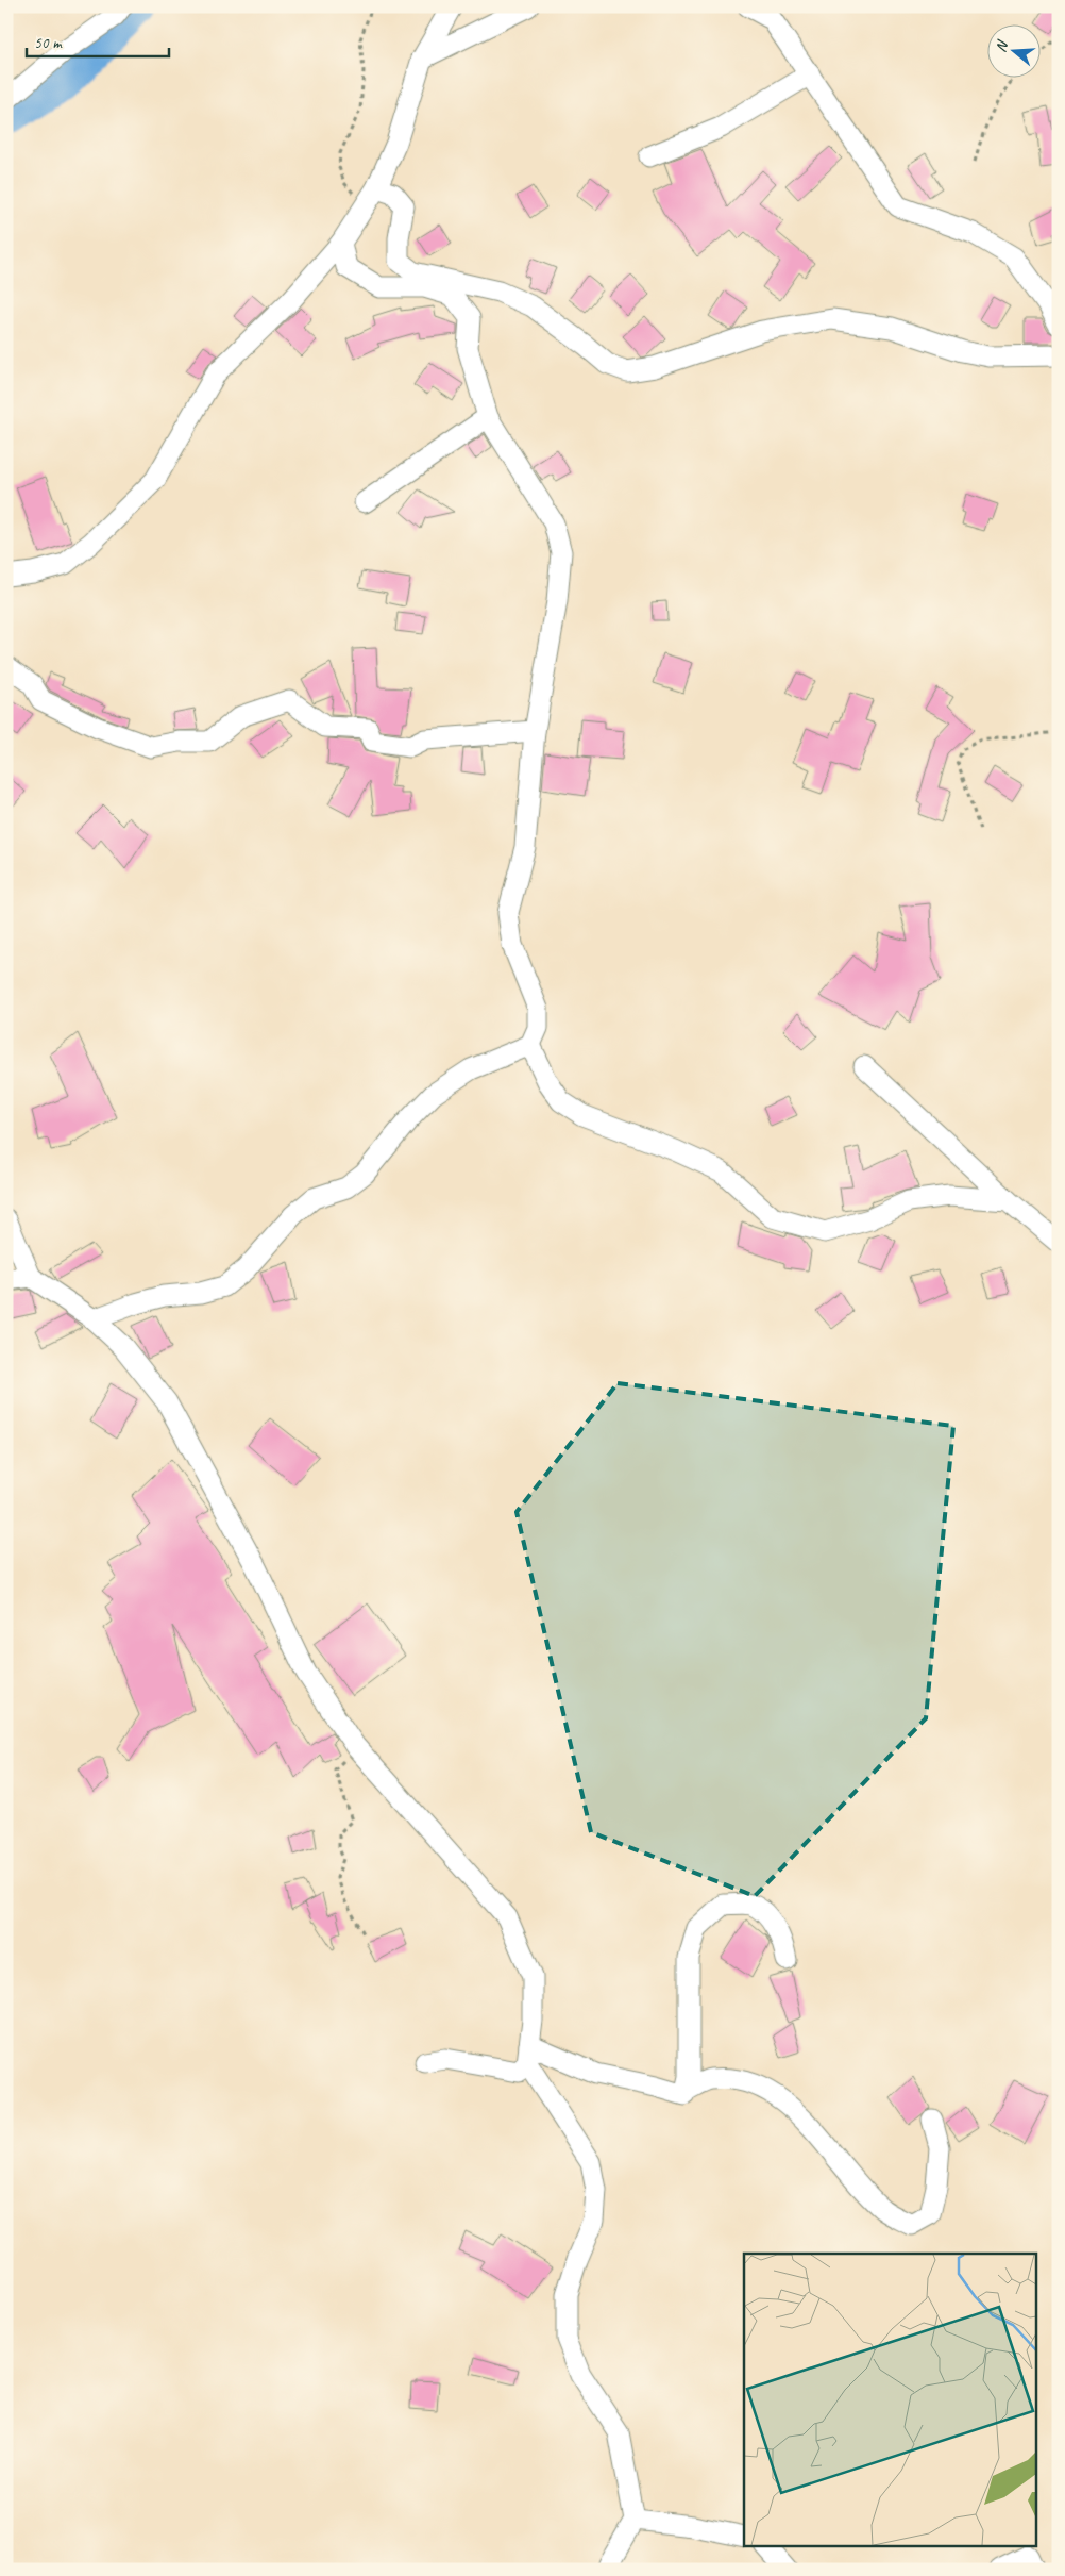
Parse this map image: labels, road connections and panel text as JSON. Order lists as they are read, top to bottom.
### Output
{
  "scale_bar": "50 m",
  "north": "left"
}
